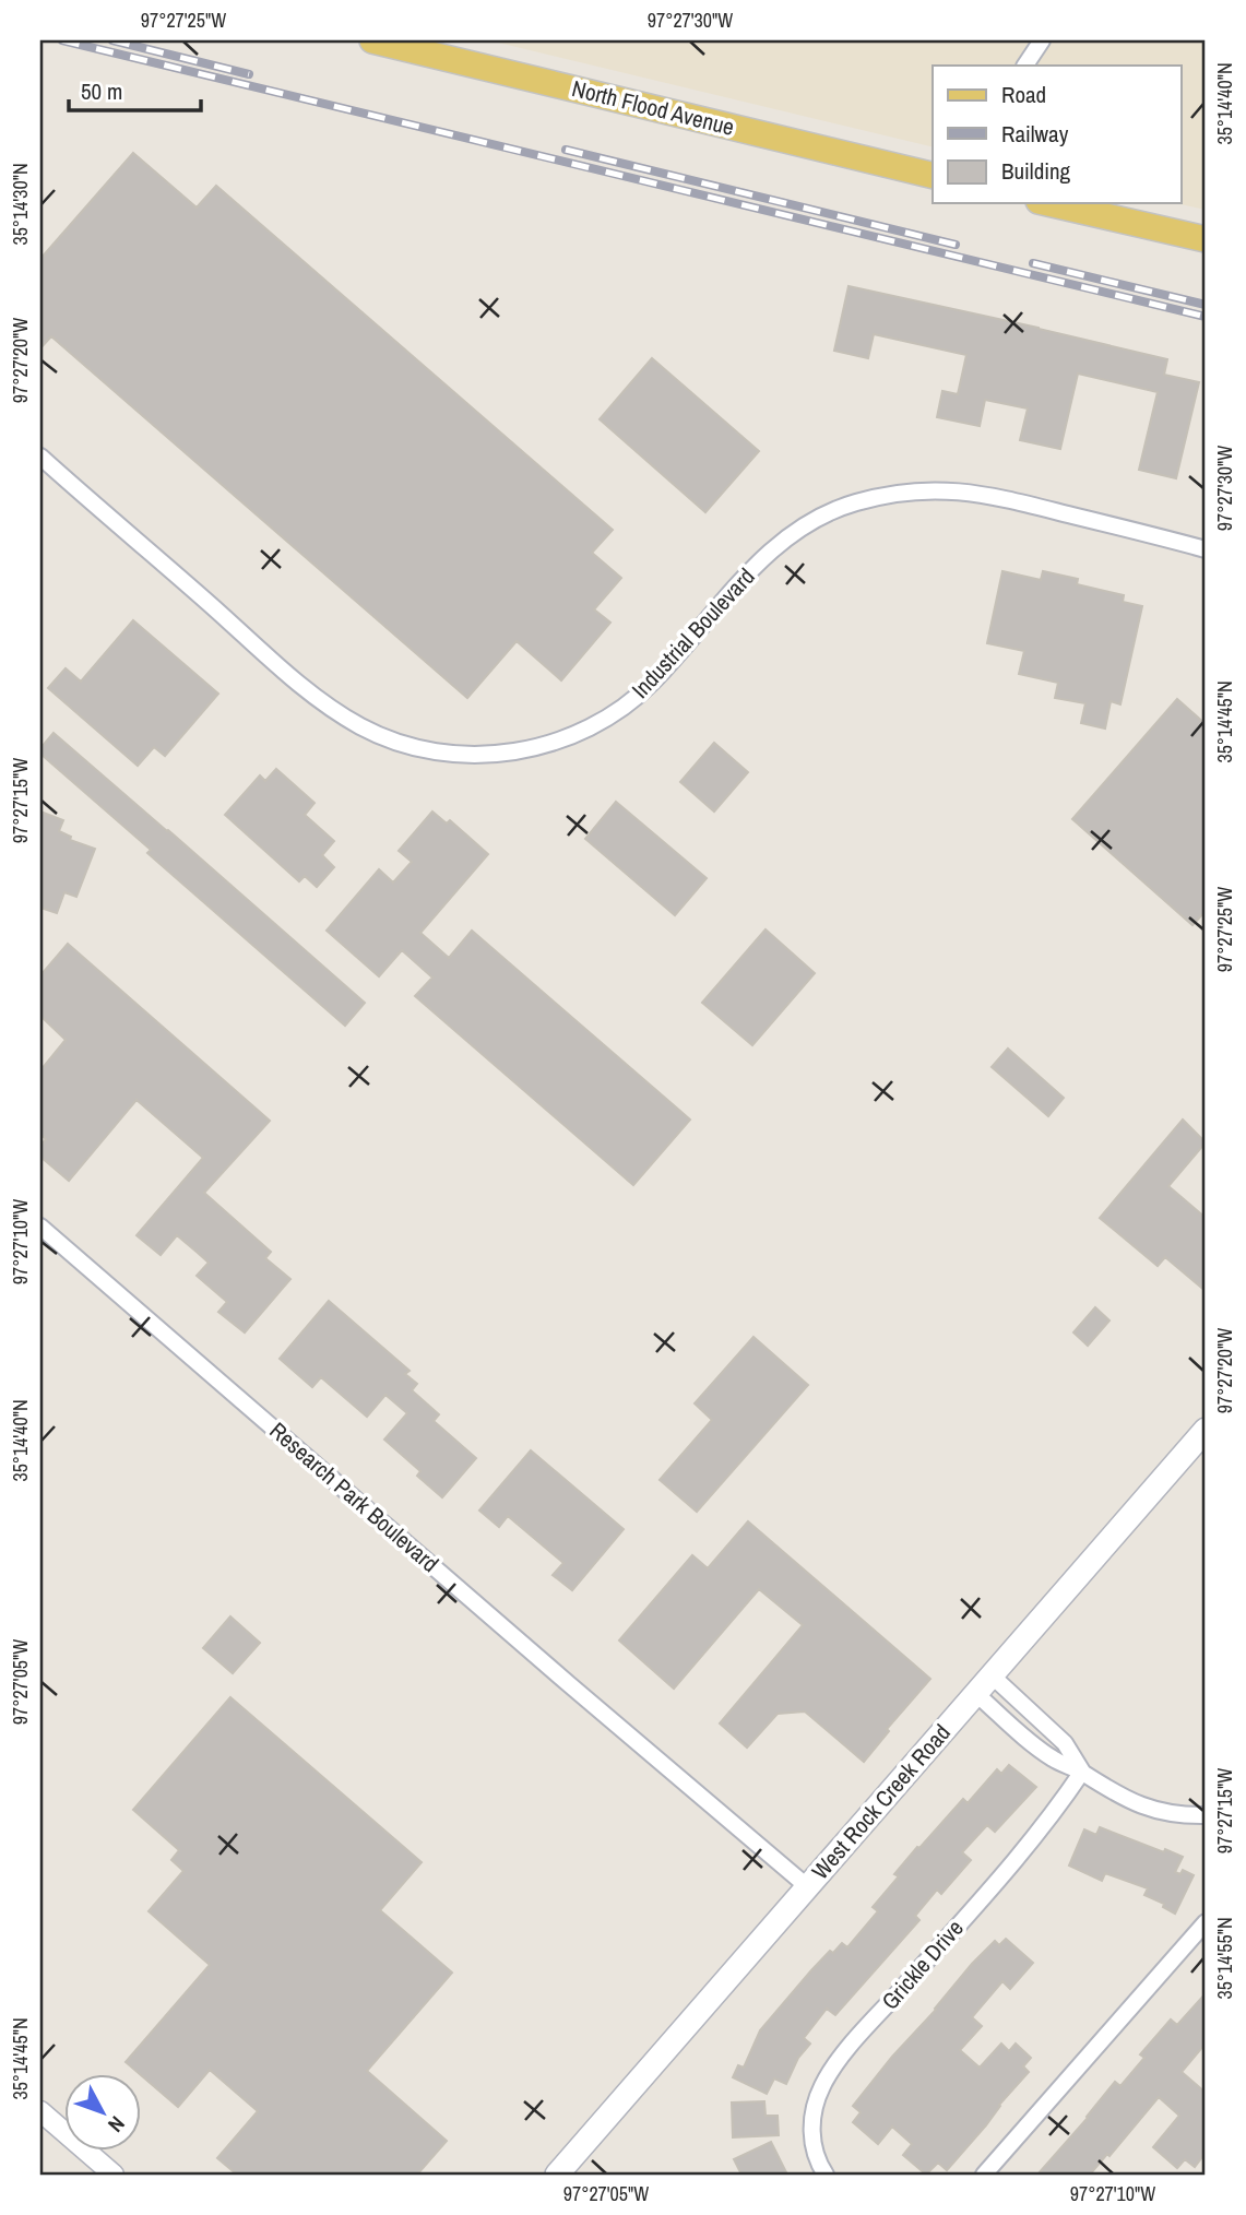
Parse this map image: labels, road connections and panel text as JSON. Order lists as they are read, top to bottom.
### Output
{
  "streets": {
    "main road": ["North Flood Avenue", "West Rock Creek Road"],
    "street": ["Industrial Boulevard", "Research Park Boulevard", "Grickle Drive"]
  },
  "crossings": [
    ["Research Park Boulevard", "West Rock Creek Road"]
  ],
  "legend": ["Road", "Railway", "Building"],
  "scale_bar": "50 m",
  "north": "bottom right",
  "coordinates": [
    "97°27'25\"W",
    "97°27'30\"W",
    "35°14'40\"N",
    "35°14'30\"N",
    "97°27'20\"W",
    "35°14'45\"N",
    "97°27'15\"W",
    "97°27'10\"W",
    "97°27'05\"W",
    "35°14'55\"N"
  ]
}
